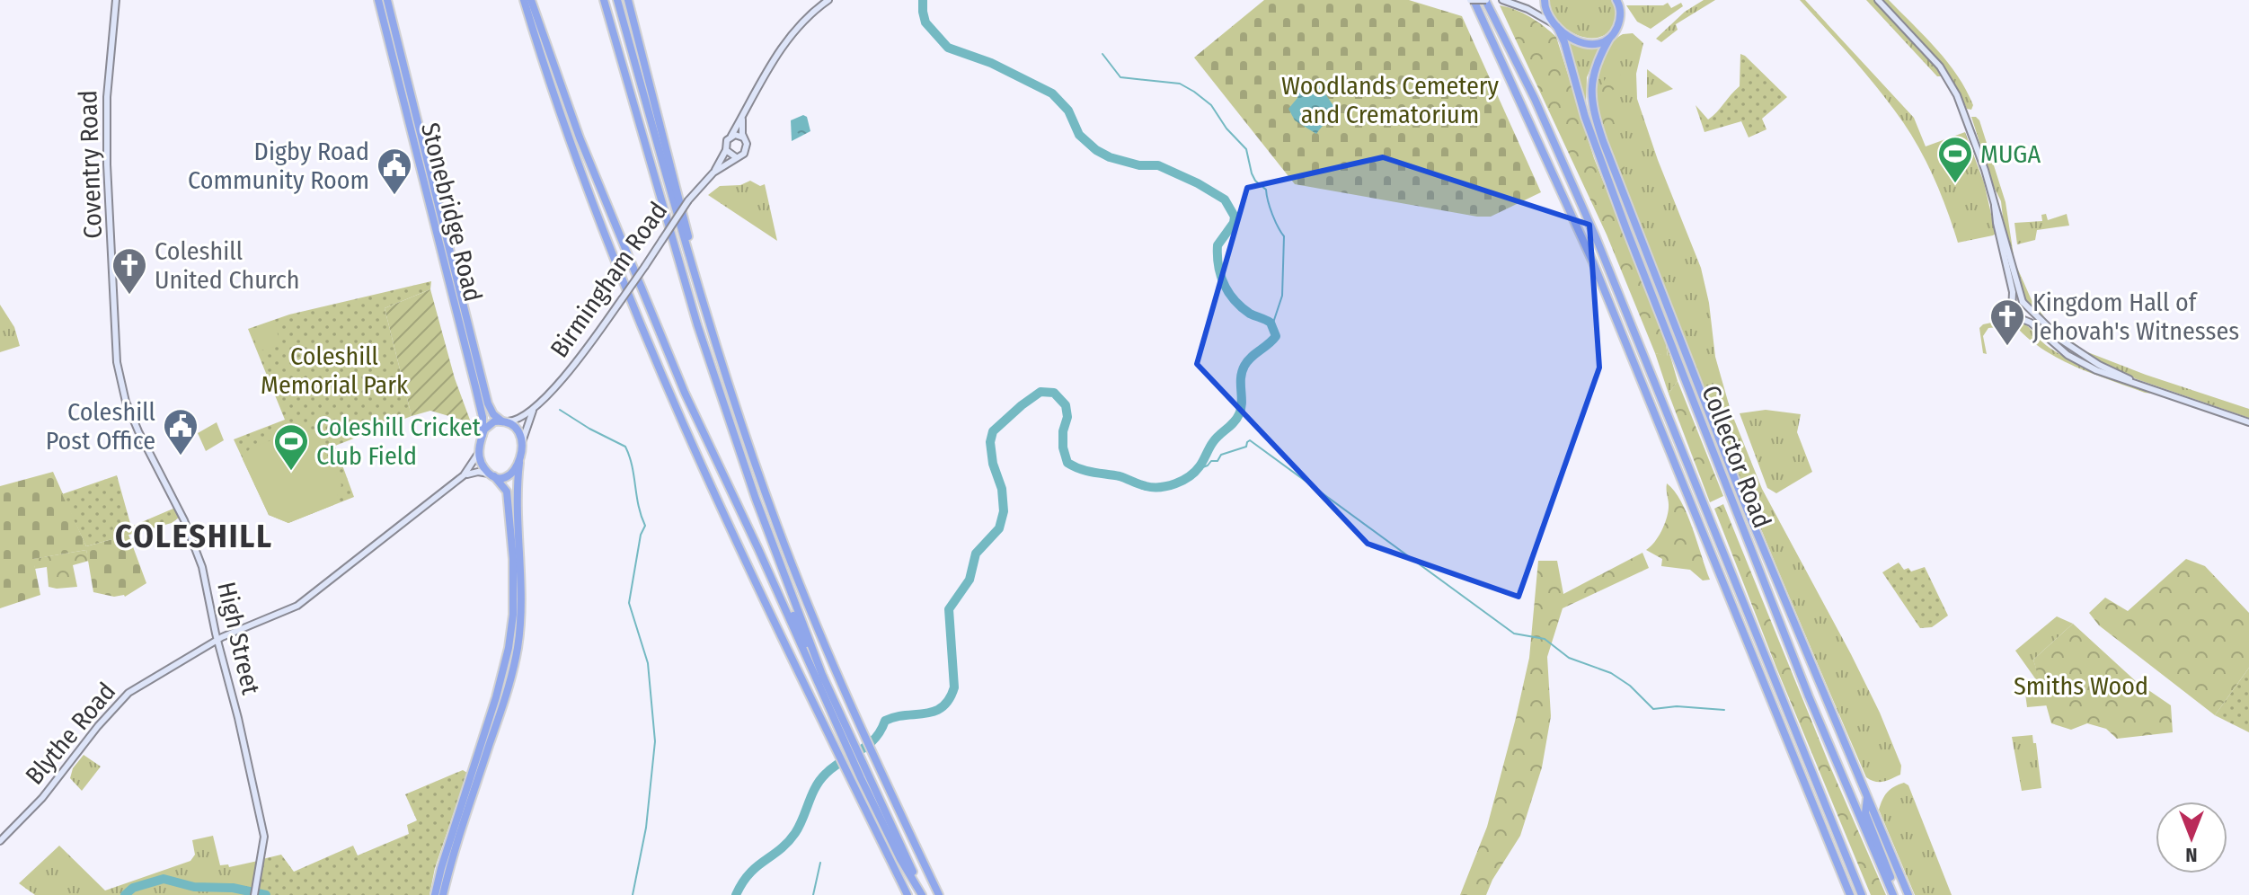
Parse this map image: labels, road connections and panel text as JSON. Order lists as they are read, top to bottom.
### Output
{
  "streets": {
    "highway": ["Stonebridge Road", "Collector Road"],
    "main road": [
      "Coventry Road",
      "Birmingham Road",
      "High Street",
      "Blythe Road"
    ]
  },
  "crossings": [
    ["Coventry Road", "High Street"],
    ["Stonebridge Road", "Birmingham Road"],
    ["High Street", "Blythe Road"]
  ],
  "districts": ["COLESHILL"],
  "parks": ["Woodlands Cemetery and Crematorium", "Coleshill Memorial Park", "Smiths Wood"],
  "places": {
    "sports": ["MUGA", "Coleshill Cricket Club Field"],
    "public building": ["Digby Road Community Room", "Coleshill Post Office"],
    "church": ["Coleshill United Church", "Kingdom Hall of Jehovah's Witnesses"]
  },
  "north": "bottom"
}
